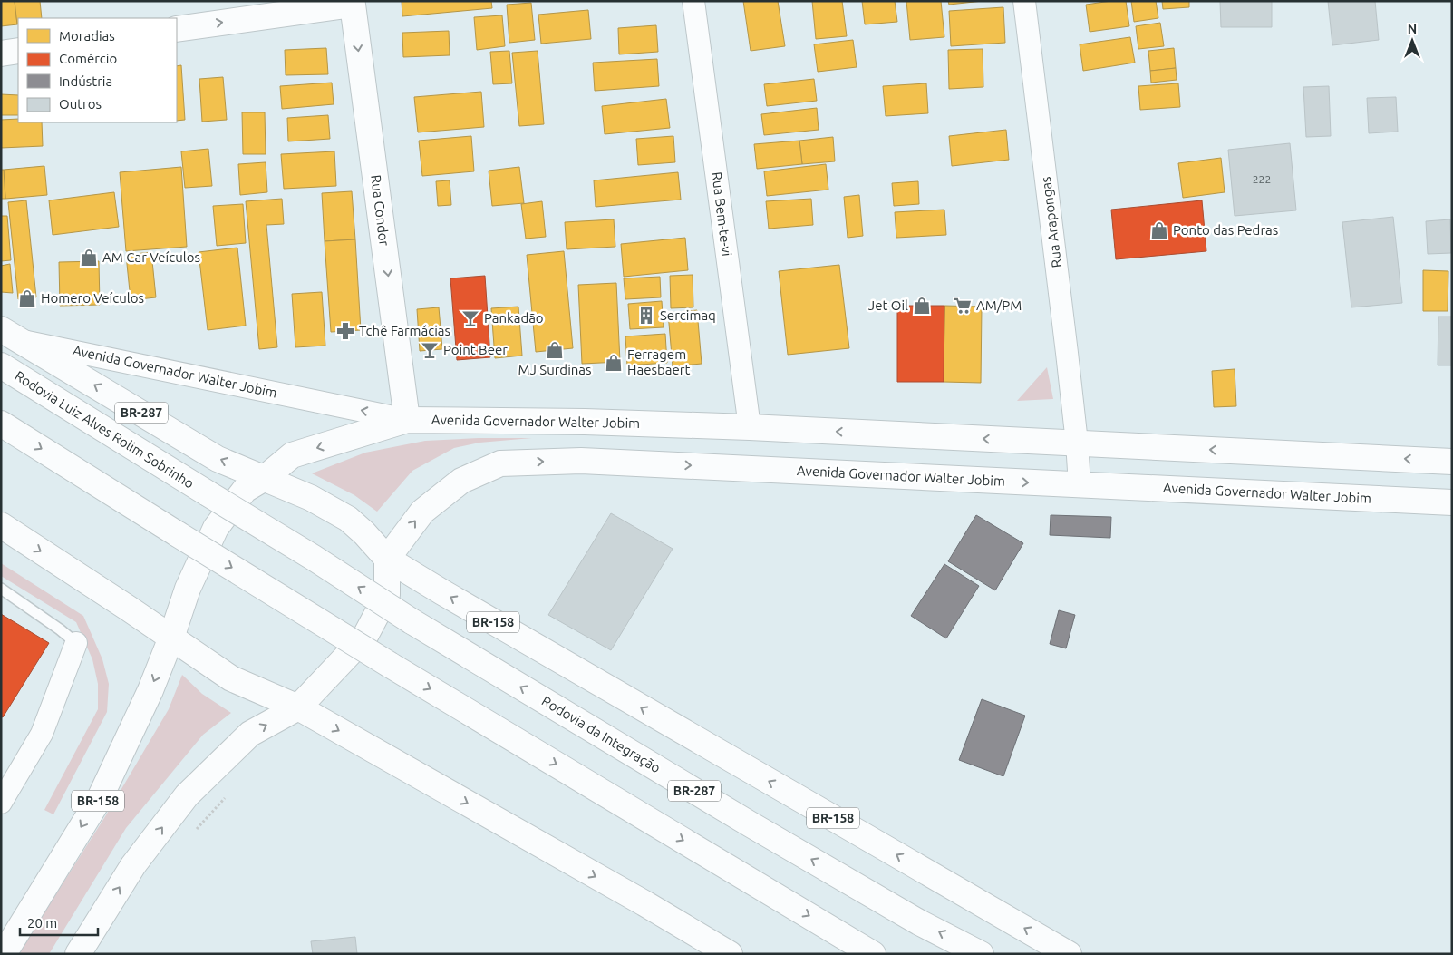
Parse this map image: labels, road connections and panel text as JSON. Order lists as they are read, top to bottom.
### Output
{
  "streets": {
    "main road": [
      "Rua Condor",
      "Avenida Governador Walter Jobim",
      "BR-287",
      "Rodovia Luiz Alves Rolim Sobrinho",
      "BR-158",
      "Rodovia da Integração"
    ],
    "street": ["Rua Bem-te-vi", "Rua Arapongas"]
  },
  "crossings": [
    ["Rua Condor", "Avenida Governador Walter Jobim"],
    ["Rua Bem-te-vi", "Avenida Governador Walter Jobim"],
    ["Rua Arapongas", "Avenida Governador Walter Jobim"],
    ["Avenida Governador Walter Jobim", "BR-287"],
    ["Avenida Governador Walter Jobim", "BR-158"],
    ["BR-287", "BR-158"],
    ["Rodovia Luiz Alves Rolim Sobrinho", "Rodovia da Integração"]
  ],
  "one_way": ["Rua Condor"],
  "places": {
    "shop": [
      "Ponto das Pedras",
      "AM Car Veículos",
      "Homero Veículos",
      "Jet Oil",
      "MJ Surdinas",
      "Ferragem Haesbaert"
    ],
    "supermarket": ["AM/PM"],
    "building": ["Sercimaq"],
    "bar": ["Pankadão", "Point Beer"],
    "pharmacy": ["Tchê Farmácias"]
  },
  "house_numbers": ["222"],
  "legend": [
    "Moradias",
    "Comércio",
    "Indústria",
    "Outros"
  ],
  "scale_bar": "20 m",
  "north": "top"
}
